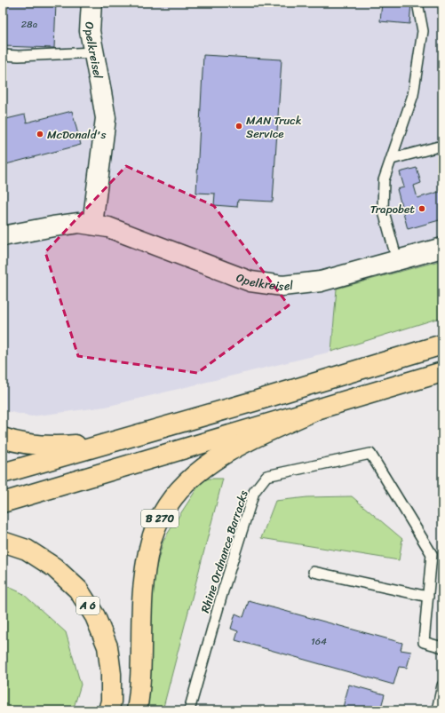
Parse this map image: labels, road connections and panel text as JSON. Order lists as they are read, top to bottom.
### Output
{
  "streets": {
    "highway": ["B 270", "A 6"],
    "street": ["Opelkreisel"],
    "lane": ["Rhine Ordnance Barracks"]
  },
  "places": ["MAN Truck Service", "McDonald's", "Trapobet"],
  "house_numbers": ["28a", "164"]
}
